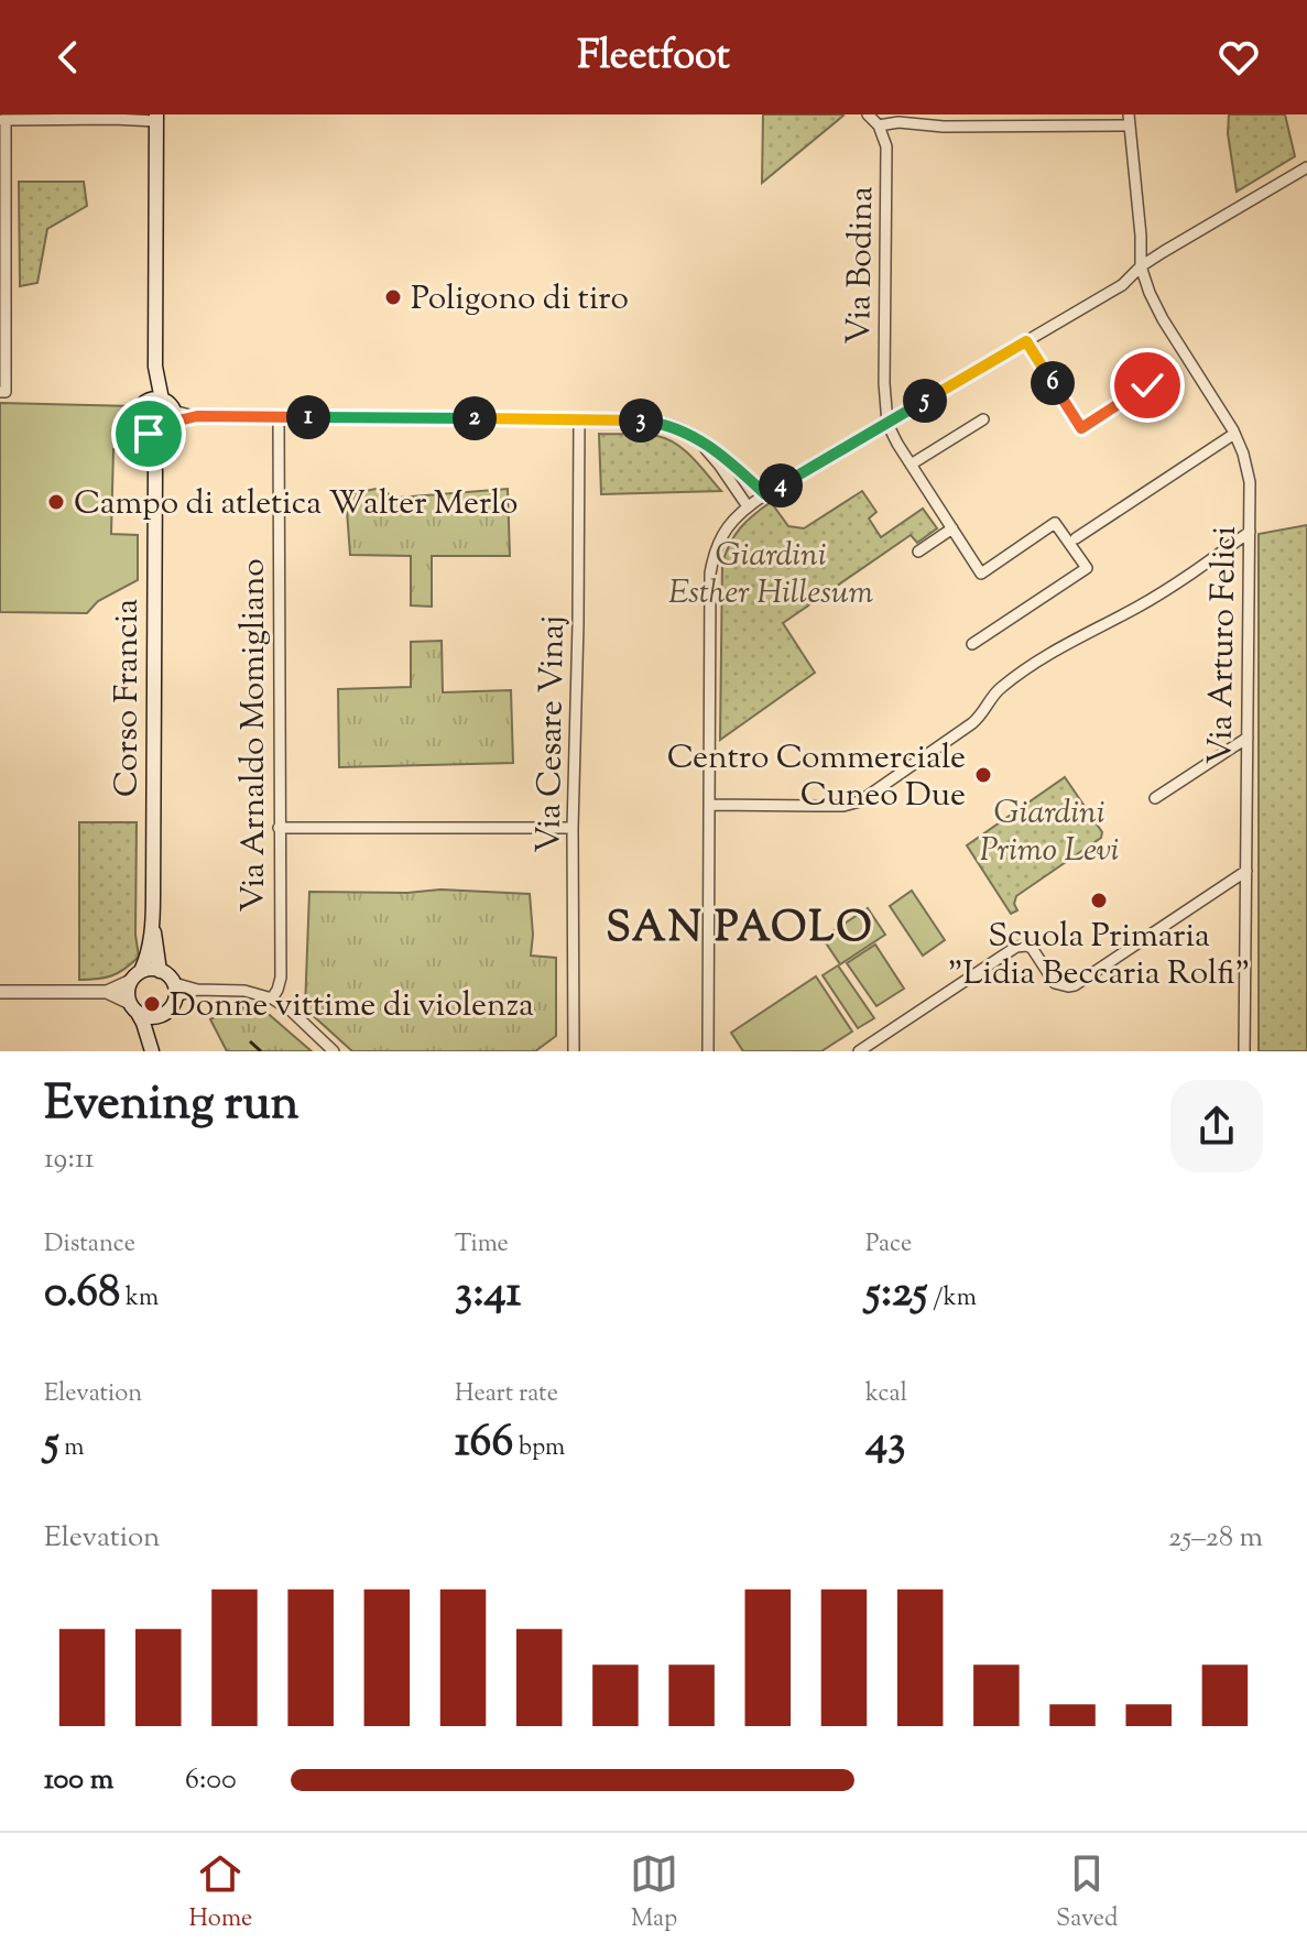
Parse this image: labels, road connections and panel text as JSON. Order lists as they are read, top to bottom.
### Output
{
  "streets": {
    "main road": ["Corso Francia"],
    "street": [
      "Via Bodina",
      "Via Arturo Felici",
      "Via Cesare Vinaj",
      "Via Arnaldo Momigliano"
    ]
  },
  "districts": ["SAN PAOLO"],
  "parks": ["Giardini Esther Hillesum", "Giardini Primo Levi"],
  "places": [
    "Poligono di tiro",
    "Campo di atletica Walter Merlo",
    "Centro Commerciale Cuneo Due",
    "Scuola Primaria \"Lidia Beccaria Rolfi\"",
    "Donne vittime di violenza"
  ],
  "page": {
    "header": "Fleetfoot",
    "pins": [
      "6",
      "5",
      "1",
      "2",
      "3",
      "4"
    ],
    "heading": ["Evening run", "19:11"],
    "stats": [
      ["Distance", "0.68 km"],
      ["Time", "3:41"],
      ["Pace", "5:25 /km"],
      ["Elevation", "5 m"],
      ["Heart rate", "166 bpm"],
      ["kcal", "43"]
    ],
    "chart": ["Elevation", "25–28 m"],
    "list": [
      {
        "name": "100 m",
        "note": "6:00"
      }
    ],
    "tabs": ["Home", "Map", "Saved"]
  }
}
